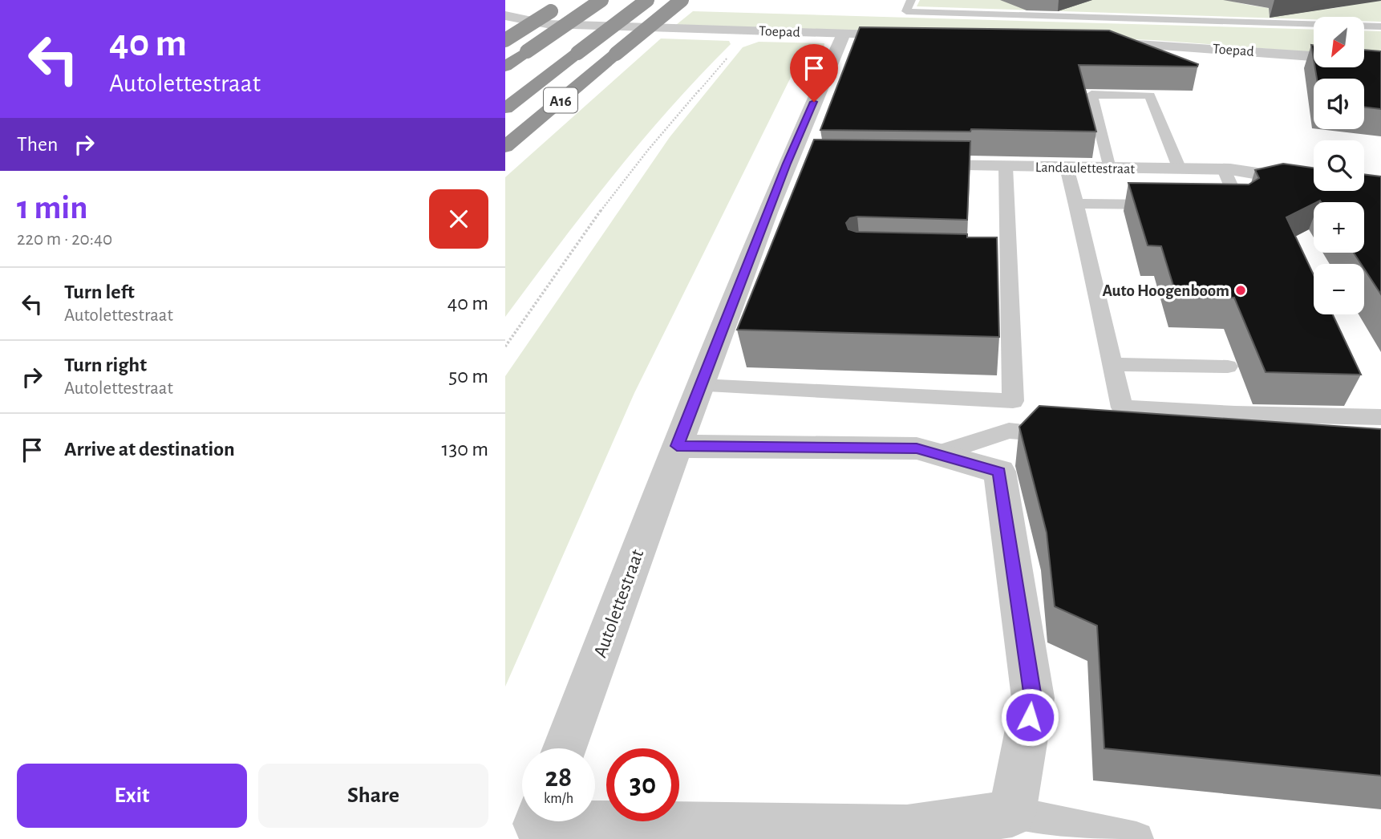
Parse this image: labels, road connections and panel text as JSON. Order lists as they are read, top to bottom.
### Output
{
  "streets": {
    "highway": ["A16"],
    "street": ["Toepad", "Landaulettestraat", "Autolettestraat"]
  },
  "crossings": [
    ["Toepad", "Autolettestraat"]
  ],
  "places": ["Auto Hoogenboom"],
  "north": "bottom left",
  "page": {
    "turn": ["40 m", "Autolettestraat"],
    "map_buttons": ["+", "−"],
    "then": "Then",
    "heading": ["1 min", "220 m · 20:40"],
    "list": [
      {
        "name": "Turn left",
        "note": "Autolettestraat",
        "value": "40 m"
      },
      {
        "name": "Turn right",
        "note": "Autolettestraat",
        "value": "50 m"
      },
      {
        "name": "Arrive at destination",
        "value": "130 m"
      }
    ],
    "speed": "28 km/h",
    "limit": "30",
    "buttons": ["Exit", "Share"]
  }
}
